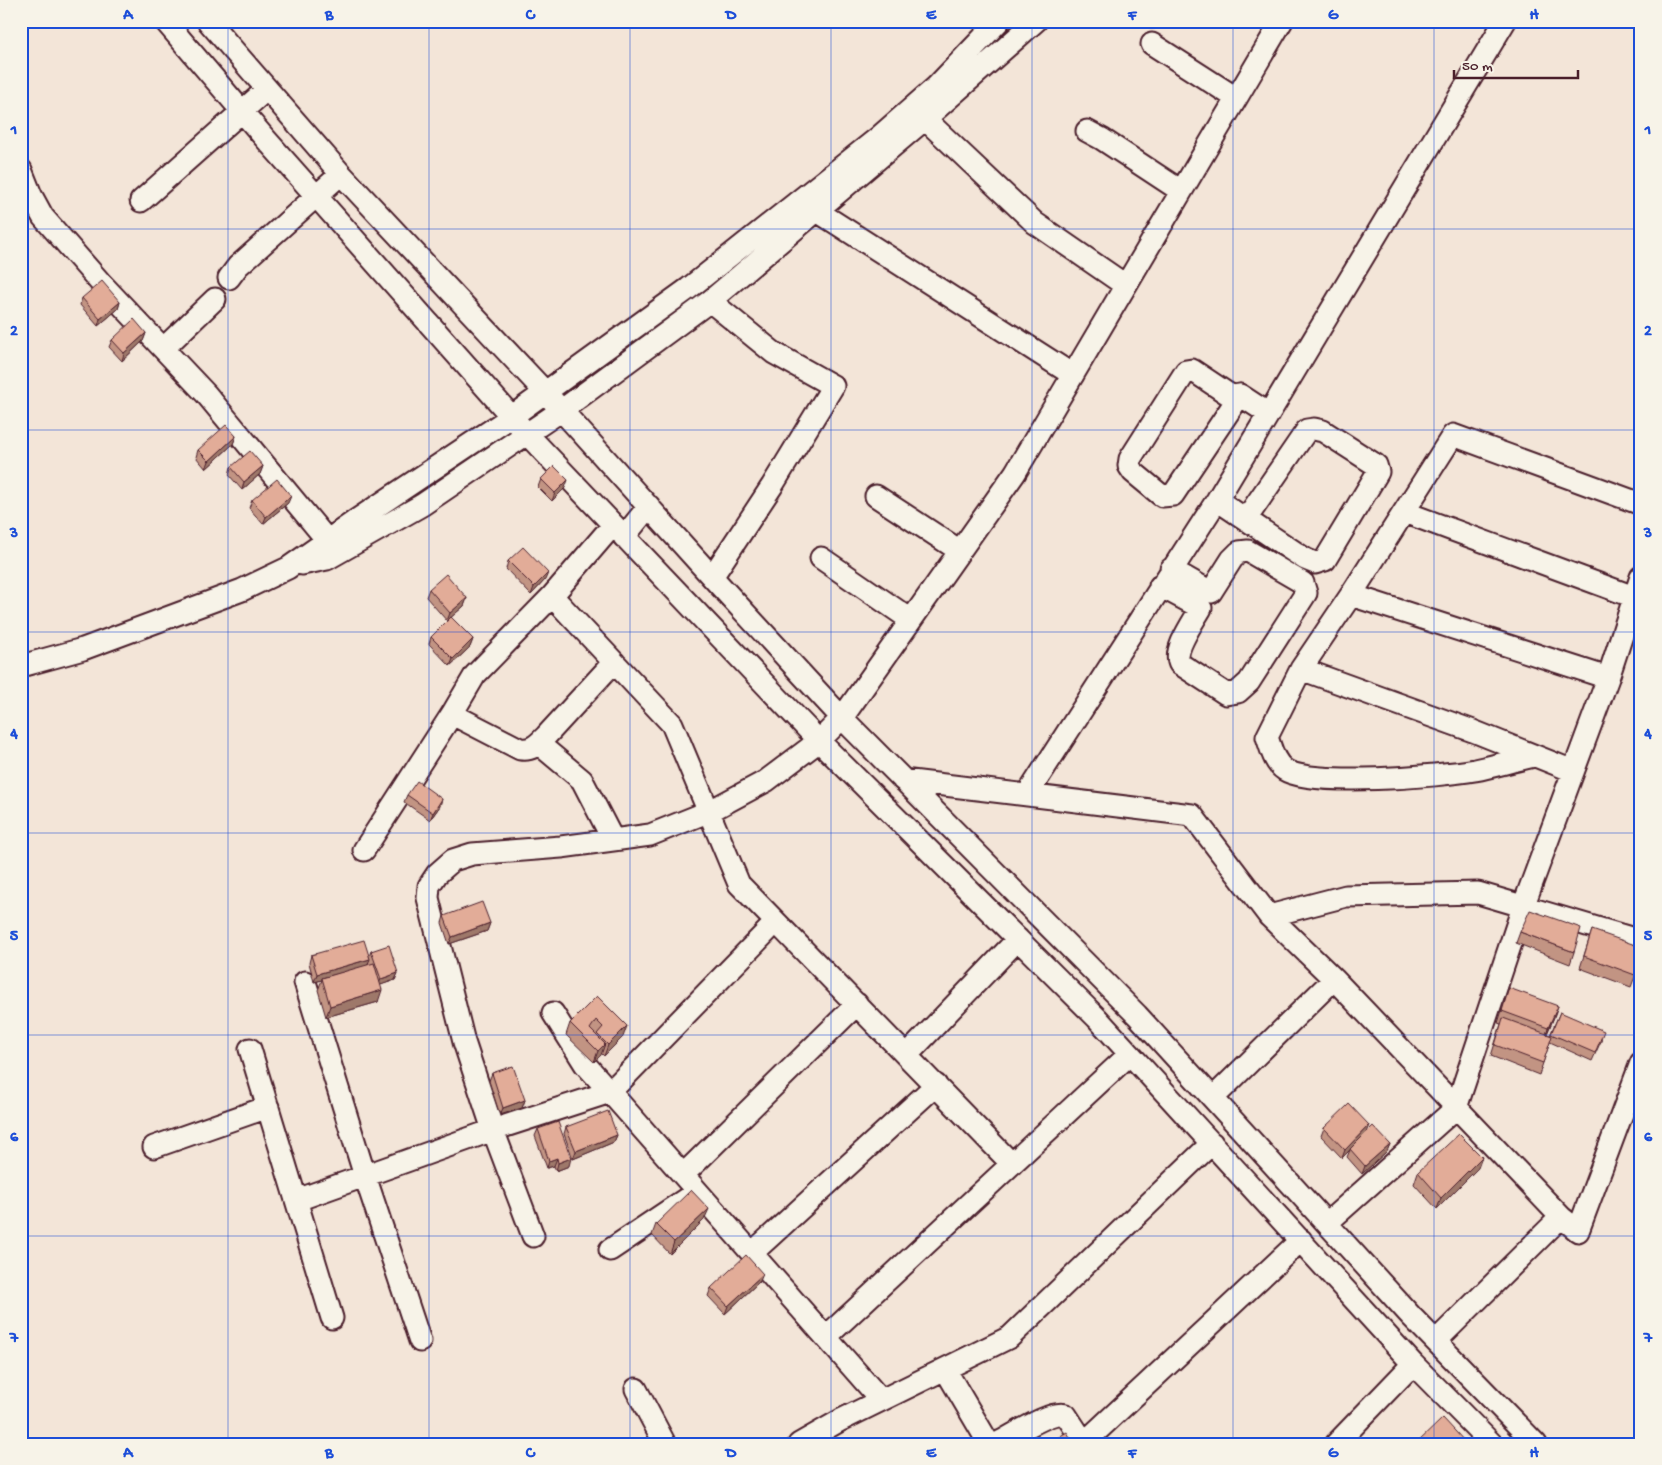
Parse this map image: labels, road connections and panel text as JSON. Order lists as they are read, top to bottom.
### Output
{
  "scale_bar": "50 m",
  "grid": {
    "columns": [
      "A",
      "B",
      "C",
      "D",
      "E",
      "F",
      "G",
      "H"
    ],
    "rows": [
      "1",
      "2",
      "3",
      "4",
      "5",
      "6",
      "7"
    ]
  }
}
